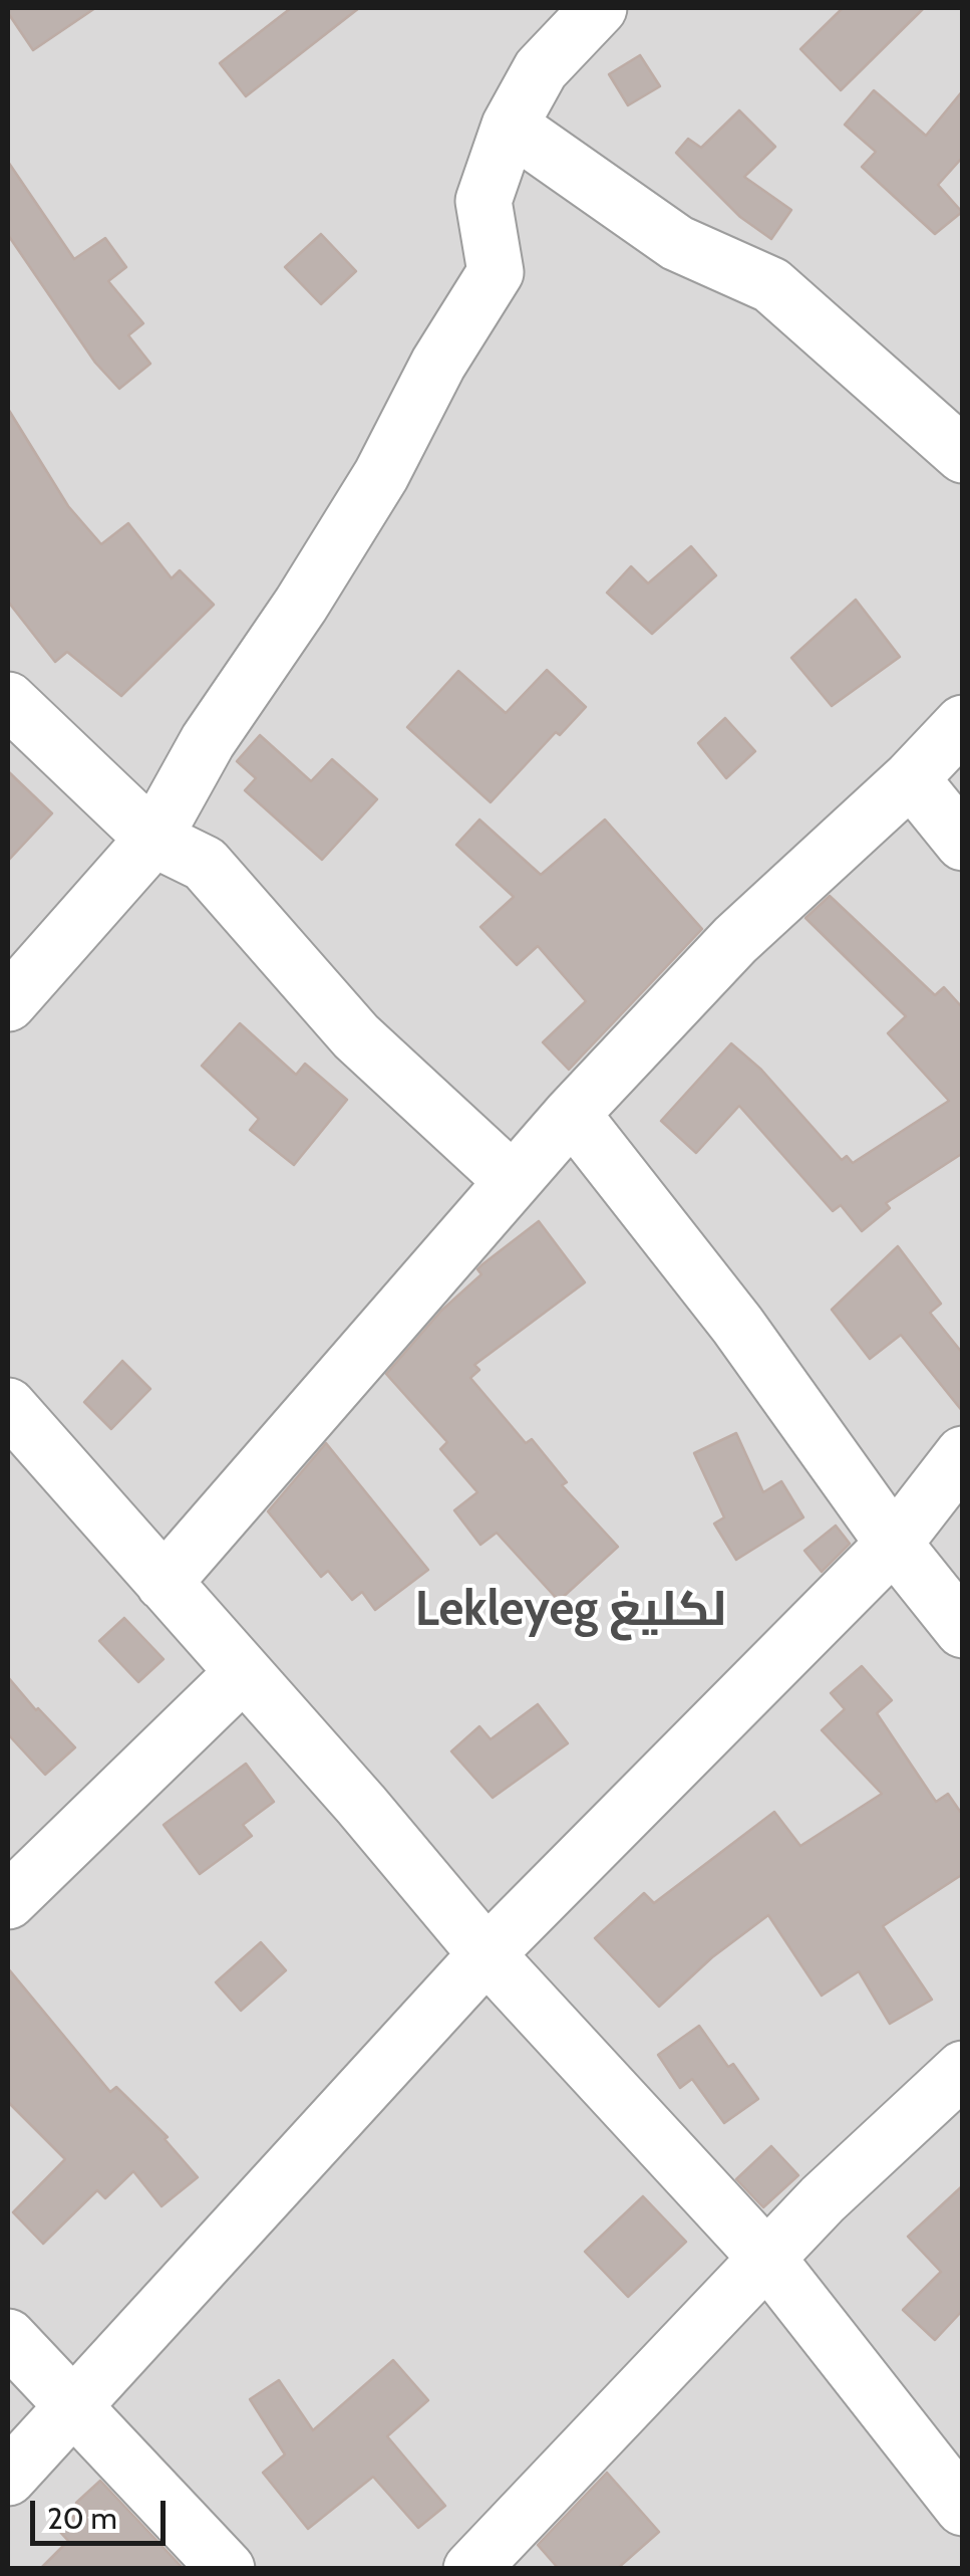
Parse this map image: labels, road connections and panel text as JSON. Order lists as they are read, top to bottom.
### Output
{
  "districts": ["Lekleyeg لكليغ"],
  "scale_bar": "20 m"
}
